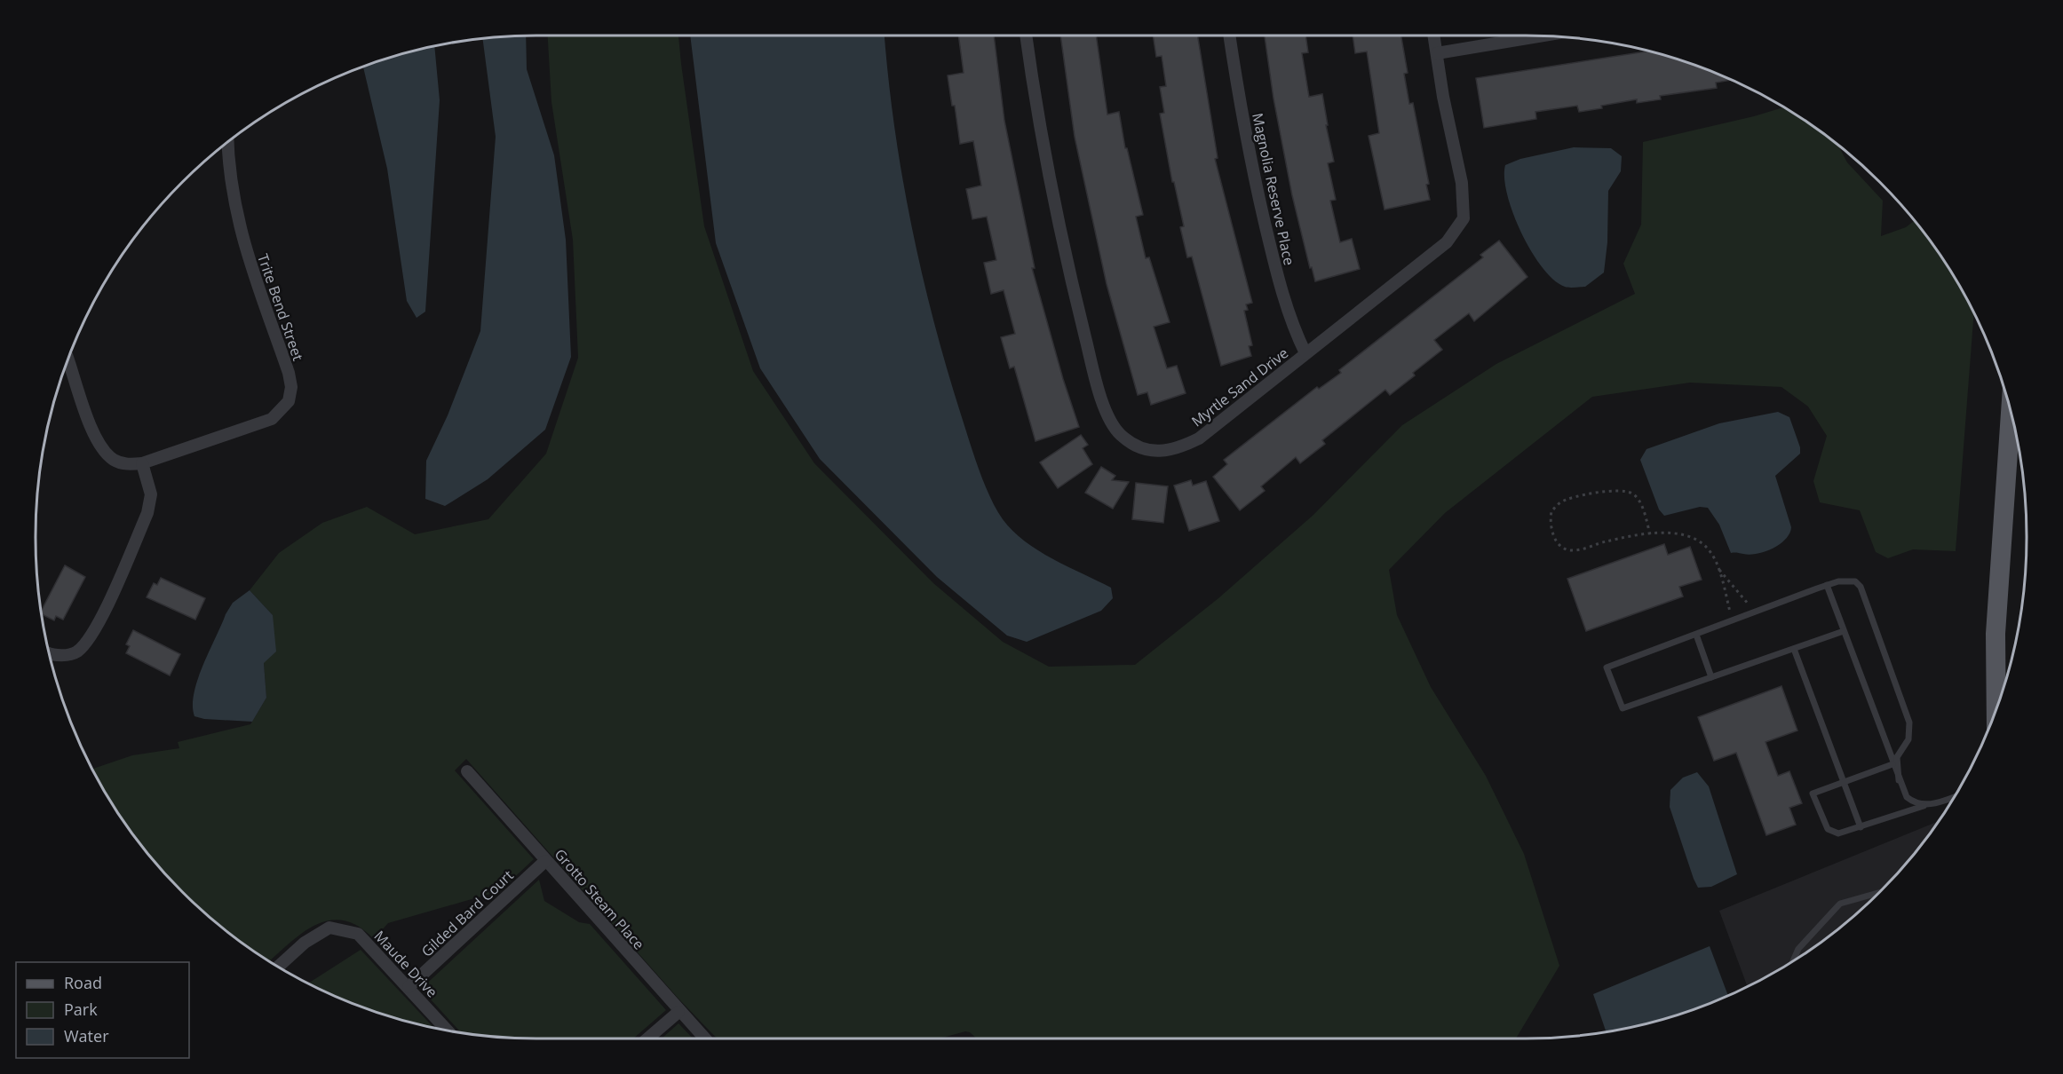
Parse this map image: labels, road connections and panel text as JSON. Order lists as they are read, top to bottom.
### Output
{
  "streets": {
    "street": [
      "Magnolia Reserve Place",
      "Trite Bend Street",
      "Myrtle Sand Drive",
      "Grotto Steam Place",
      "Gilded Bard Court",
      "Maude Drive"
    ]
  },
  "crossings": [
    ["Magnolia Reserve Place", "Myrtle Sand Drive"],
    ["Grotto Steam Place", "Gilded Bard Court"],
    ["Gilded Bard Court", "Maude Drive"]
  ],
  "legend": ["Road", "Park", "Water"]
}
